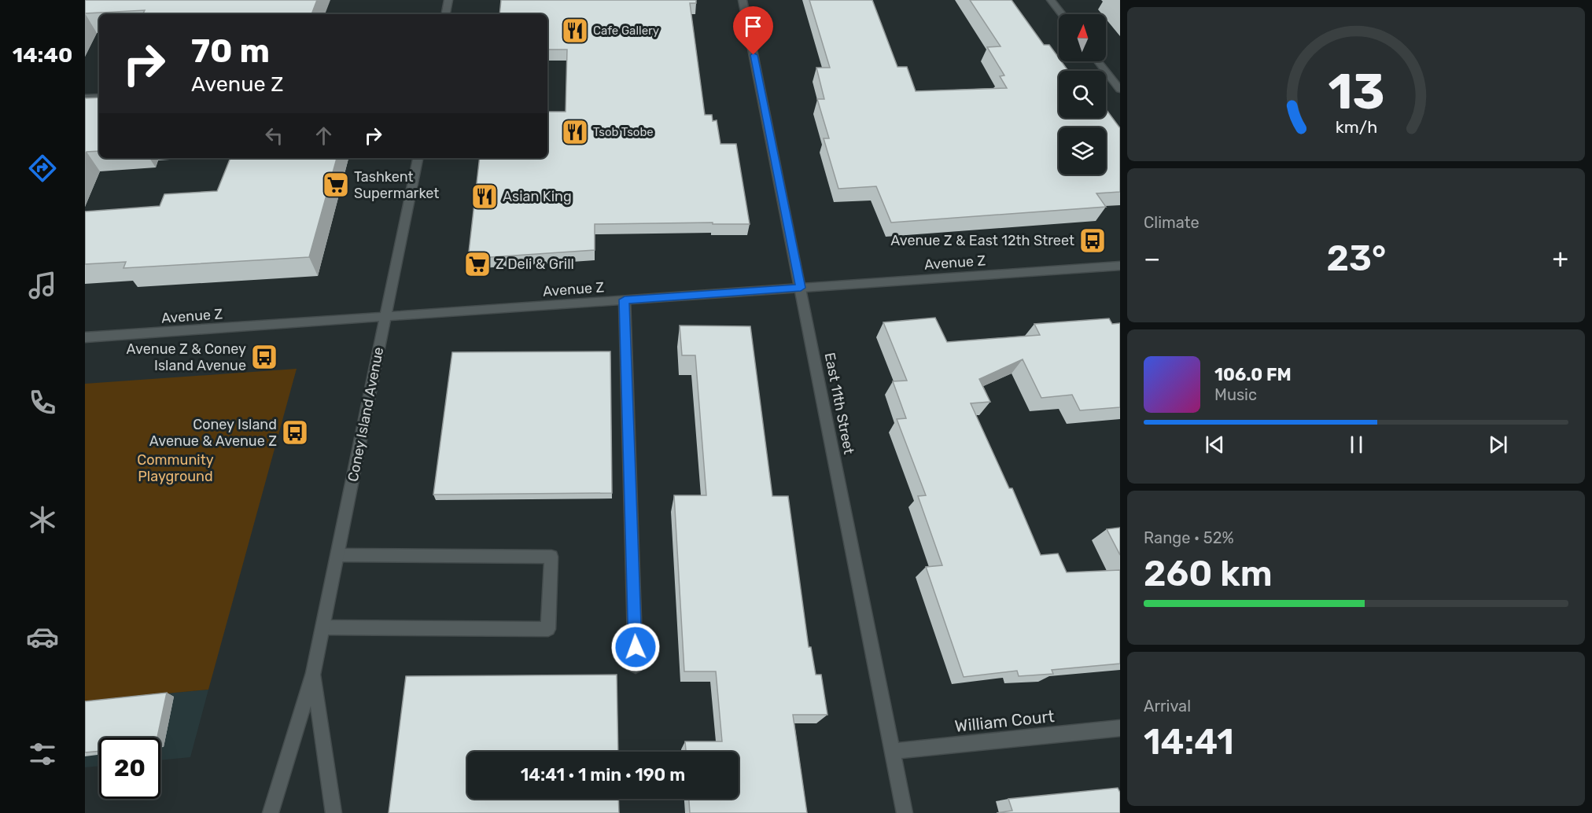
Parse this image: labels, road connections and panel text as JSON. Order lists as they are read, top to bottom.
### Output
{
  "streets": {
    "street": [
      "Avenue Z",
      "East 11th Street",
      "Coney Island Avenue",
      "William Court"
    ]
  },
  "crossings": [
    ["Avenue Z", "East 11th Street"],
    ["Avenue Z", "Coney Island Avenue"],
    ["East 11th Street", "William Court"]
  ],
  "parks": ["Community Playground"],
  "places": {
    "restaurant": ["Cafe Gallery", "Tsob Tsobe", "Asian King"],
    "supermarket": ["Tashkent Supermarket", "Z Deli & Grill"],
    "bus stop": ["Avenue Z & East 12th Street", "Avenue Z & Coney Island Avenue", "Coney Island Avenue & Avenue Z"]
  },
  "north": "top",
  "page": {
    "tabs": "14:40",
    "turn": ["70 m", "Avenue Z"],
    "tile": [
      "Climate",
      ["Range · 52%", "260 km"],
      ["Arrival", "14:41"]
    ],
    "heat": ["−", "23°", "+"],
    "song": ["106.0 FM", "Music"],
    "limit": "20",
    "trip": "14:41 · 1 min · 190 m",
    "gauge": ["13", "km/h"]
  }
}
